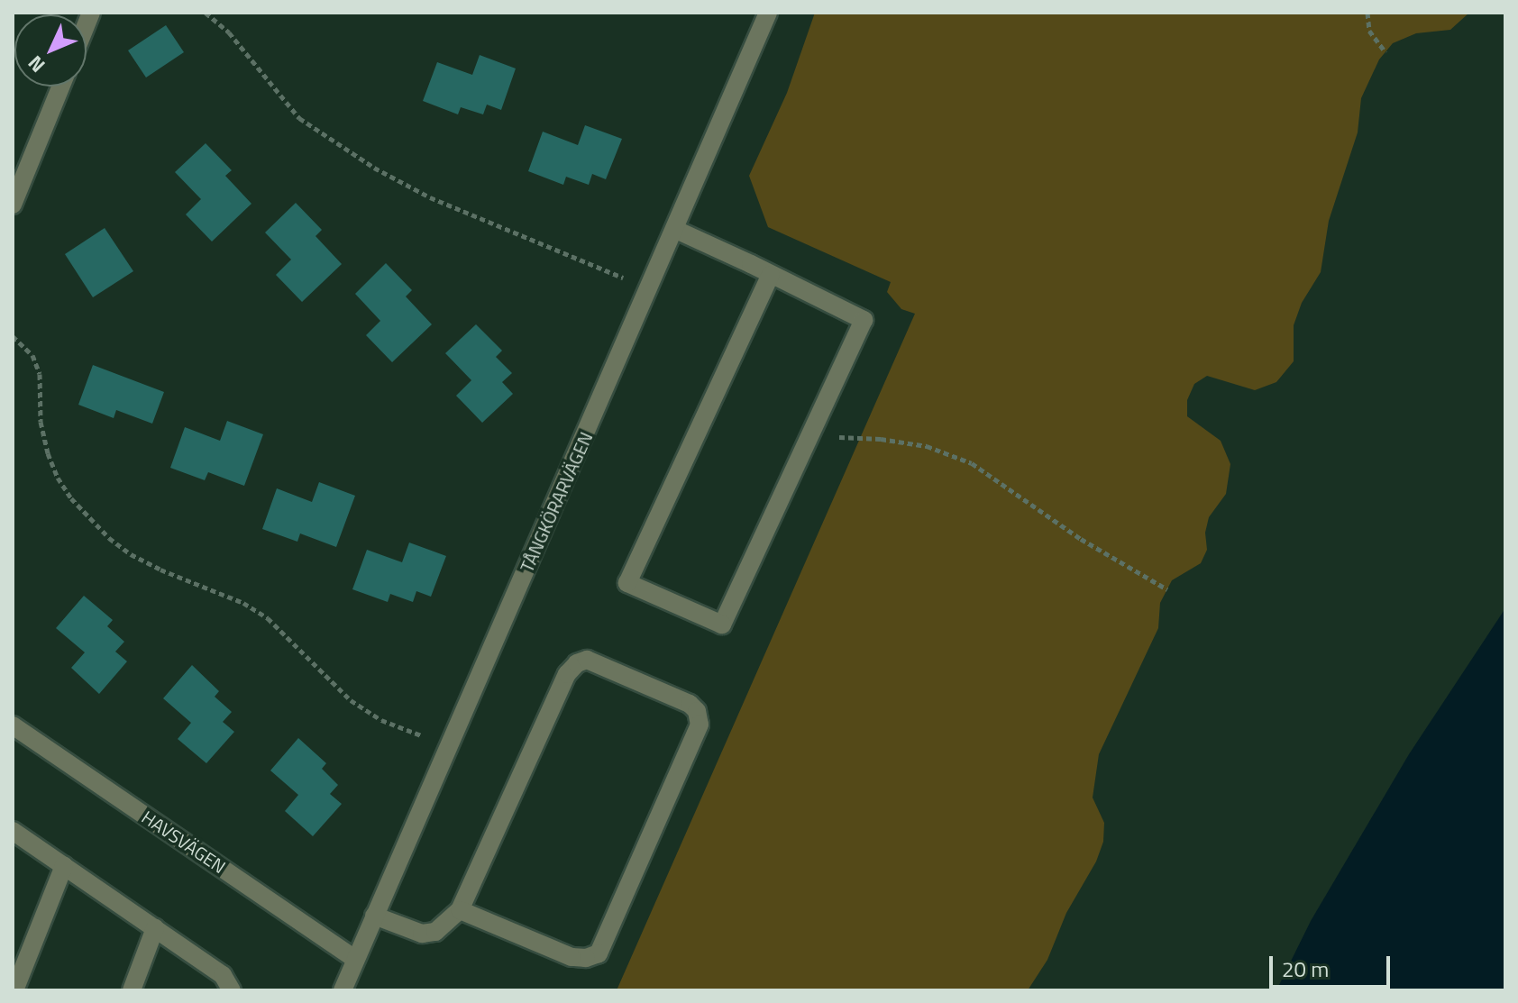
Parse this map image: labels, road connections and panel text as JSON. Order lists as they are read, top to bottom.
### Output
{
  "streets": {
    "street": ["TÅNGKÖRARVÄGEN", "HAVSVÄGEN"]
  },
  "crossings": [
    ["TÅNGKÖRARVÄGEN", "HAVSVÄGEN"]
  ],
  "scale_bar": "20 m",
  "north": "bottom left"
}
